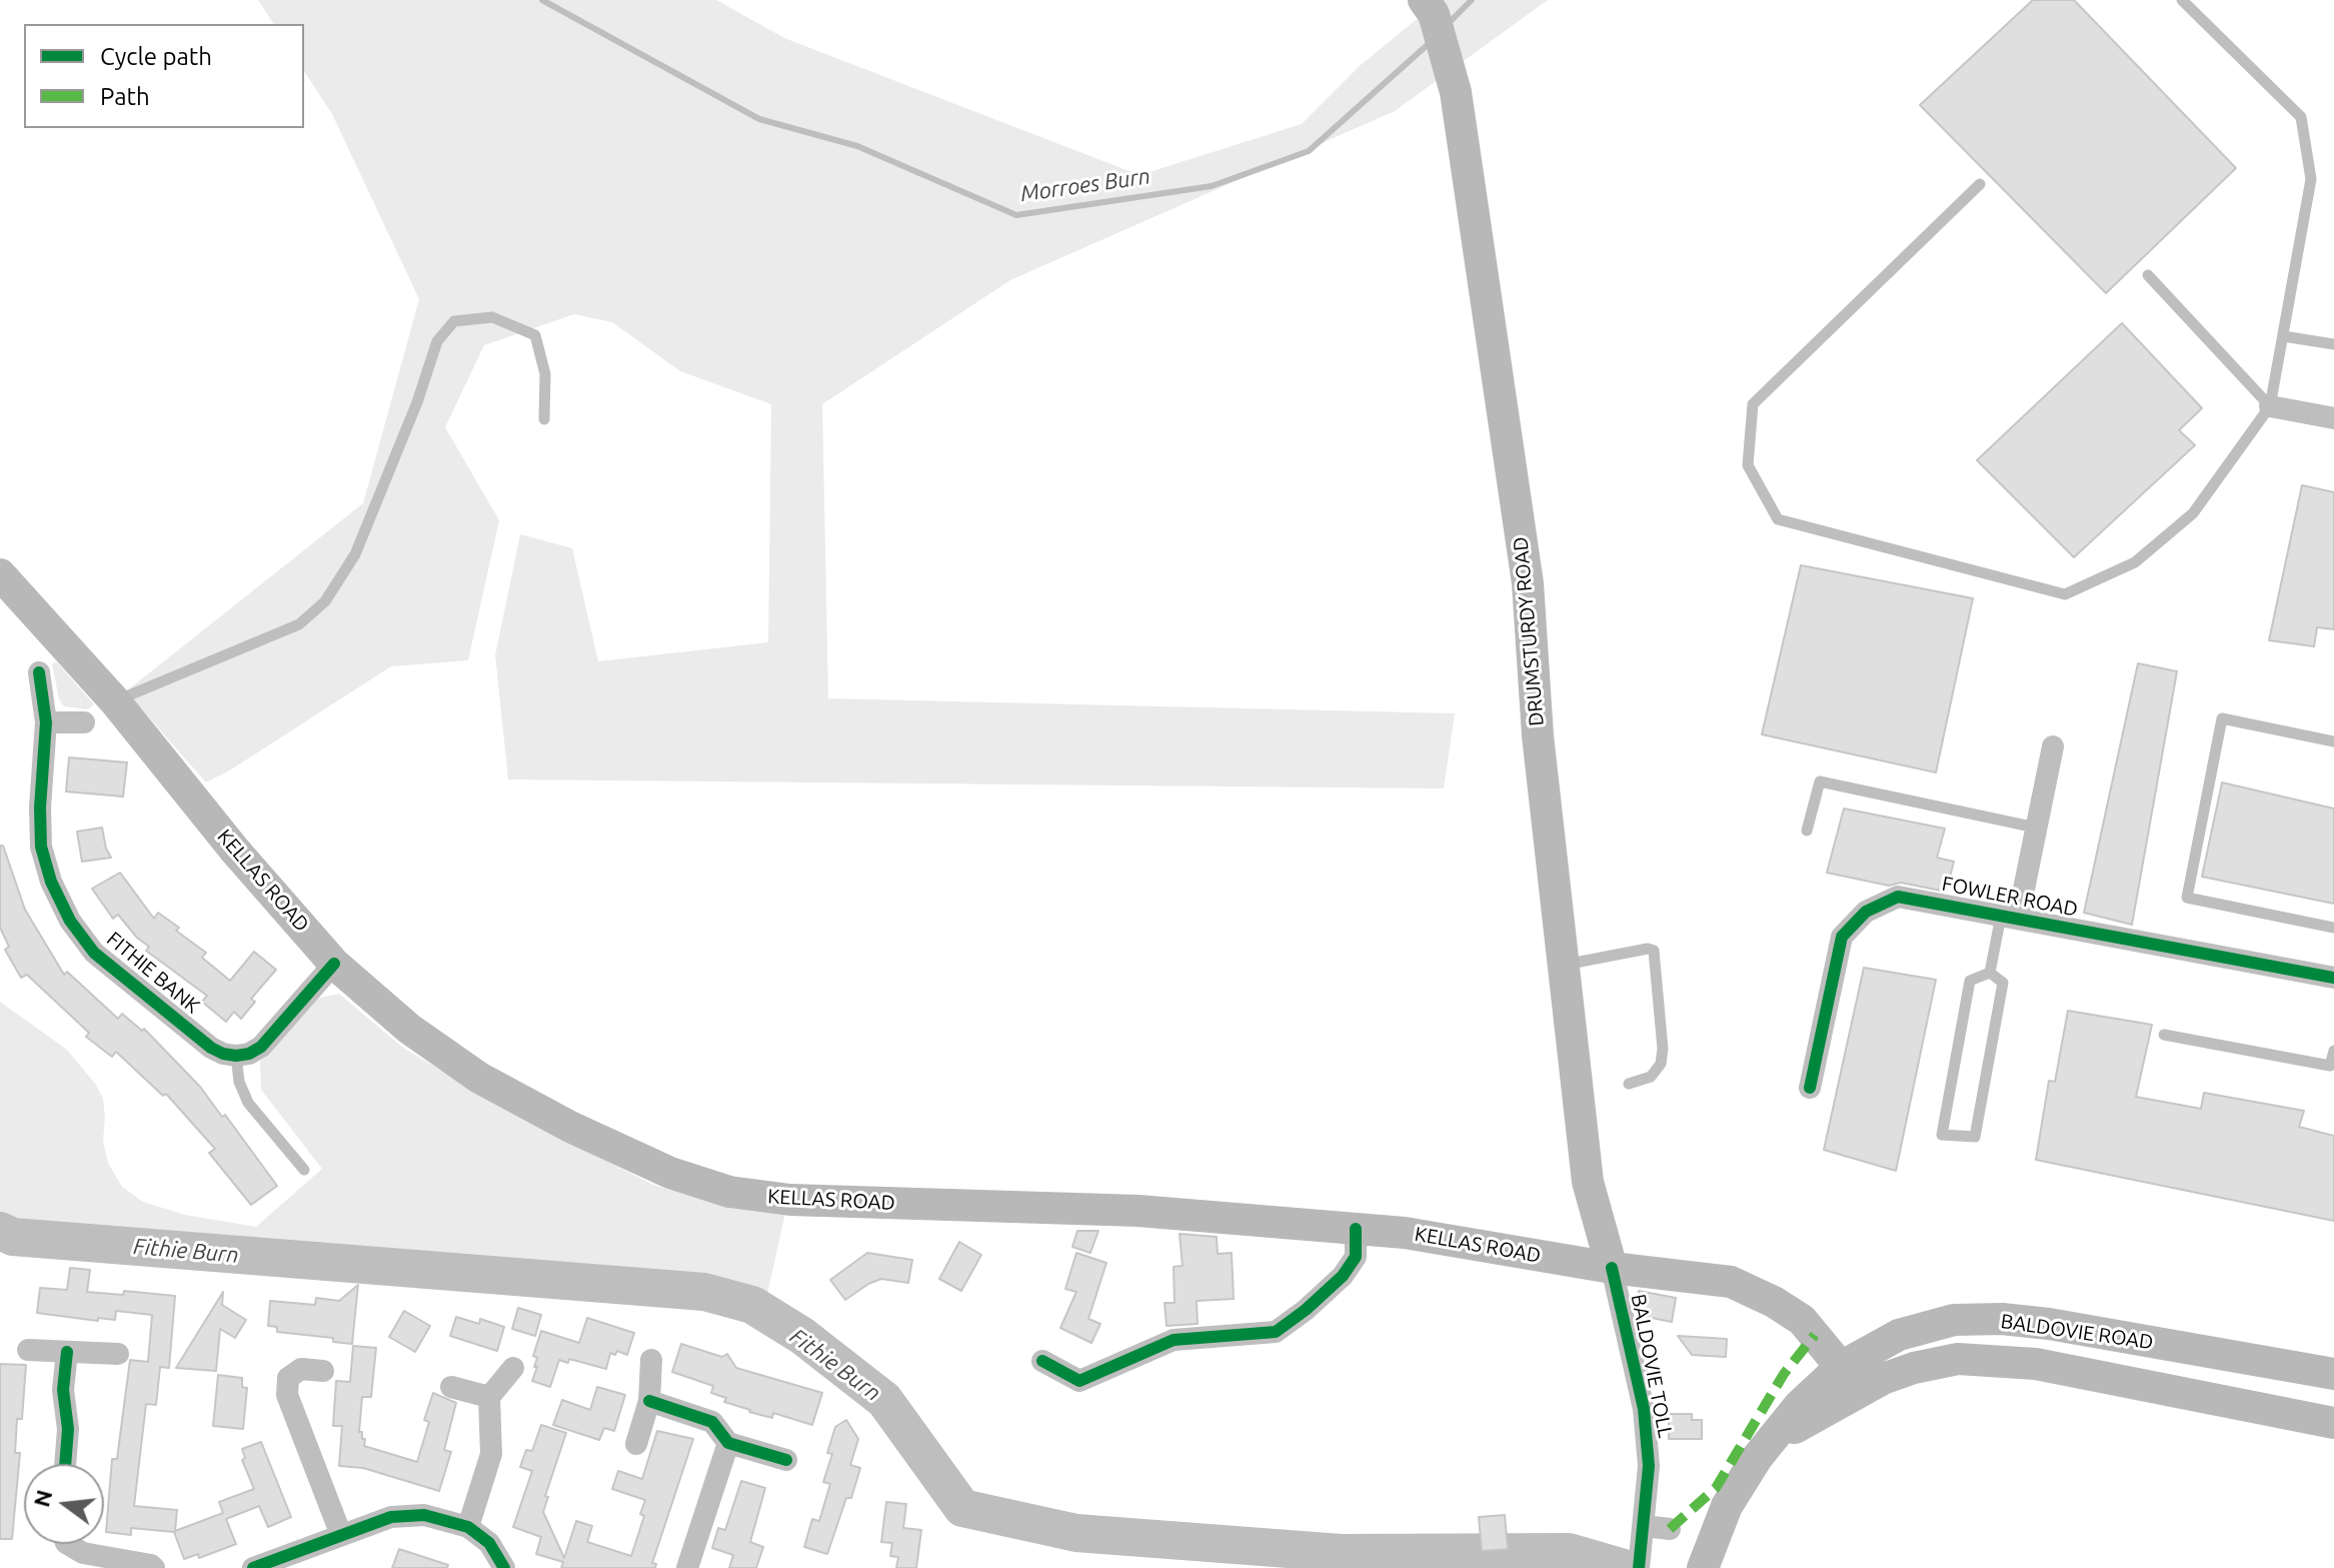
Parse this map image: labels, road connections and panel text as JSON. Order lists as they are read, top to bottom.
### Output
{
  "streets": {
    "main road": ["DRUMSTURDY ROAD", "KELLAS ROAD", "BALDOVIE ROAD"],
    "street": ["FOWLER ROAD", "FITHIE BANK", "BALDOVIE TOLL"]
  },
  "crossings": [
    ["DRUMSTURDY ROAD", "KELLAS ROAD"],
    ["DRUMSTURDY ROAD", "BALDOVIE TOLL"],
    ["KELLAS ROAD", "BALDOVIE ROAD"],
    ["KELLAS ROAD", "BALDOVIE TOLL"]
  ],
  "water": ["Morroes Burn", "Fithie Burn"],
  "legend": ["Cycle path", "Path"],
  "north": "left"
}
